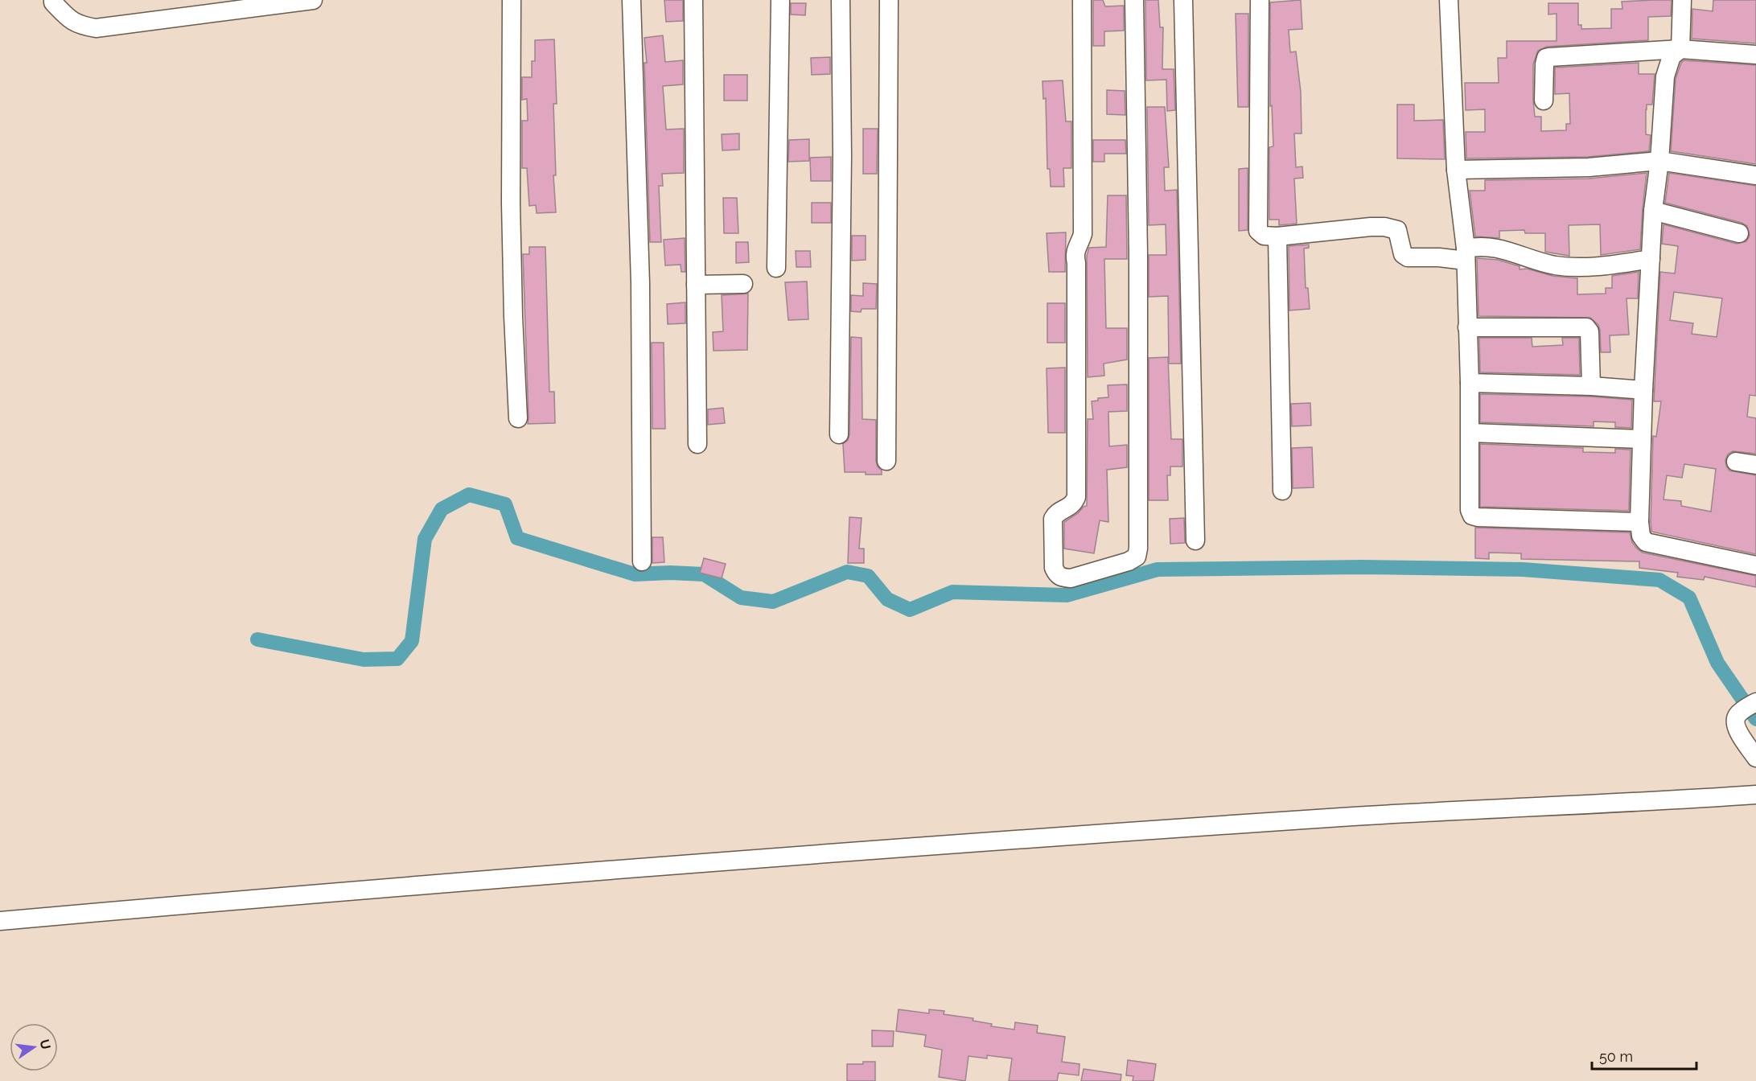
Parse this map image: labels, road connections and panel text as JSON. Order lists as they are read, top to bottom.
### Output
{
  "scale_bar": "50 m",
  "north": "right"
}
